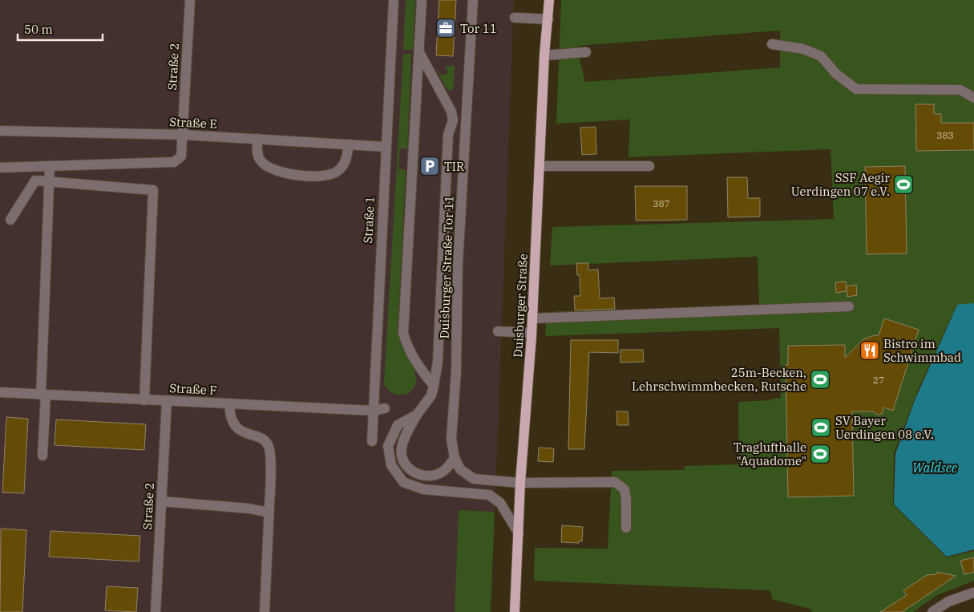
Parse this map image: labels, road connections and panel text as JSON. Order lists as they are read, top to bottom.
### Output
{
  "streets": {
    "main road": ["Duisburger Straße"],
    "street": [
      "Straße 2",
      "Straße E",
      "Straße 1",
      "Duisburger Straße Tor 11",
      "Straße F"
    ]
  },
  "crossings": [
    ["Straße 2", "Straße E"],
    ["Straße 2", "Straße F"],
    ["Straße E", "Straße 1"],
    ["Straße 1", "Straße F"],
    ["Duisburger Straße Tor 11", "Duisburger Straße"]
  ],
  "water": ["Waldsee"],
  "places": {
    "office": ["Tor 11"],
    "parking": ["TIR"],
    "sports": [
      "SSF Aegir Uerdingen 07 e.V.",
      "25m-Becken, Lehrschwimmbecken, Rutsche",
      "SV Bayer Uerdingen 08 e.V.",
      "Traglufthalle \"Aquadome\""
    ],
    "restaurant": ["Bistro im Schwimmbad"]
  },
  "house_numbers": ["383", "387", "27"],
  "scale_bar": "50 m"
}
